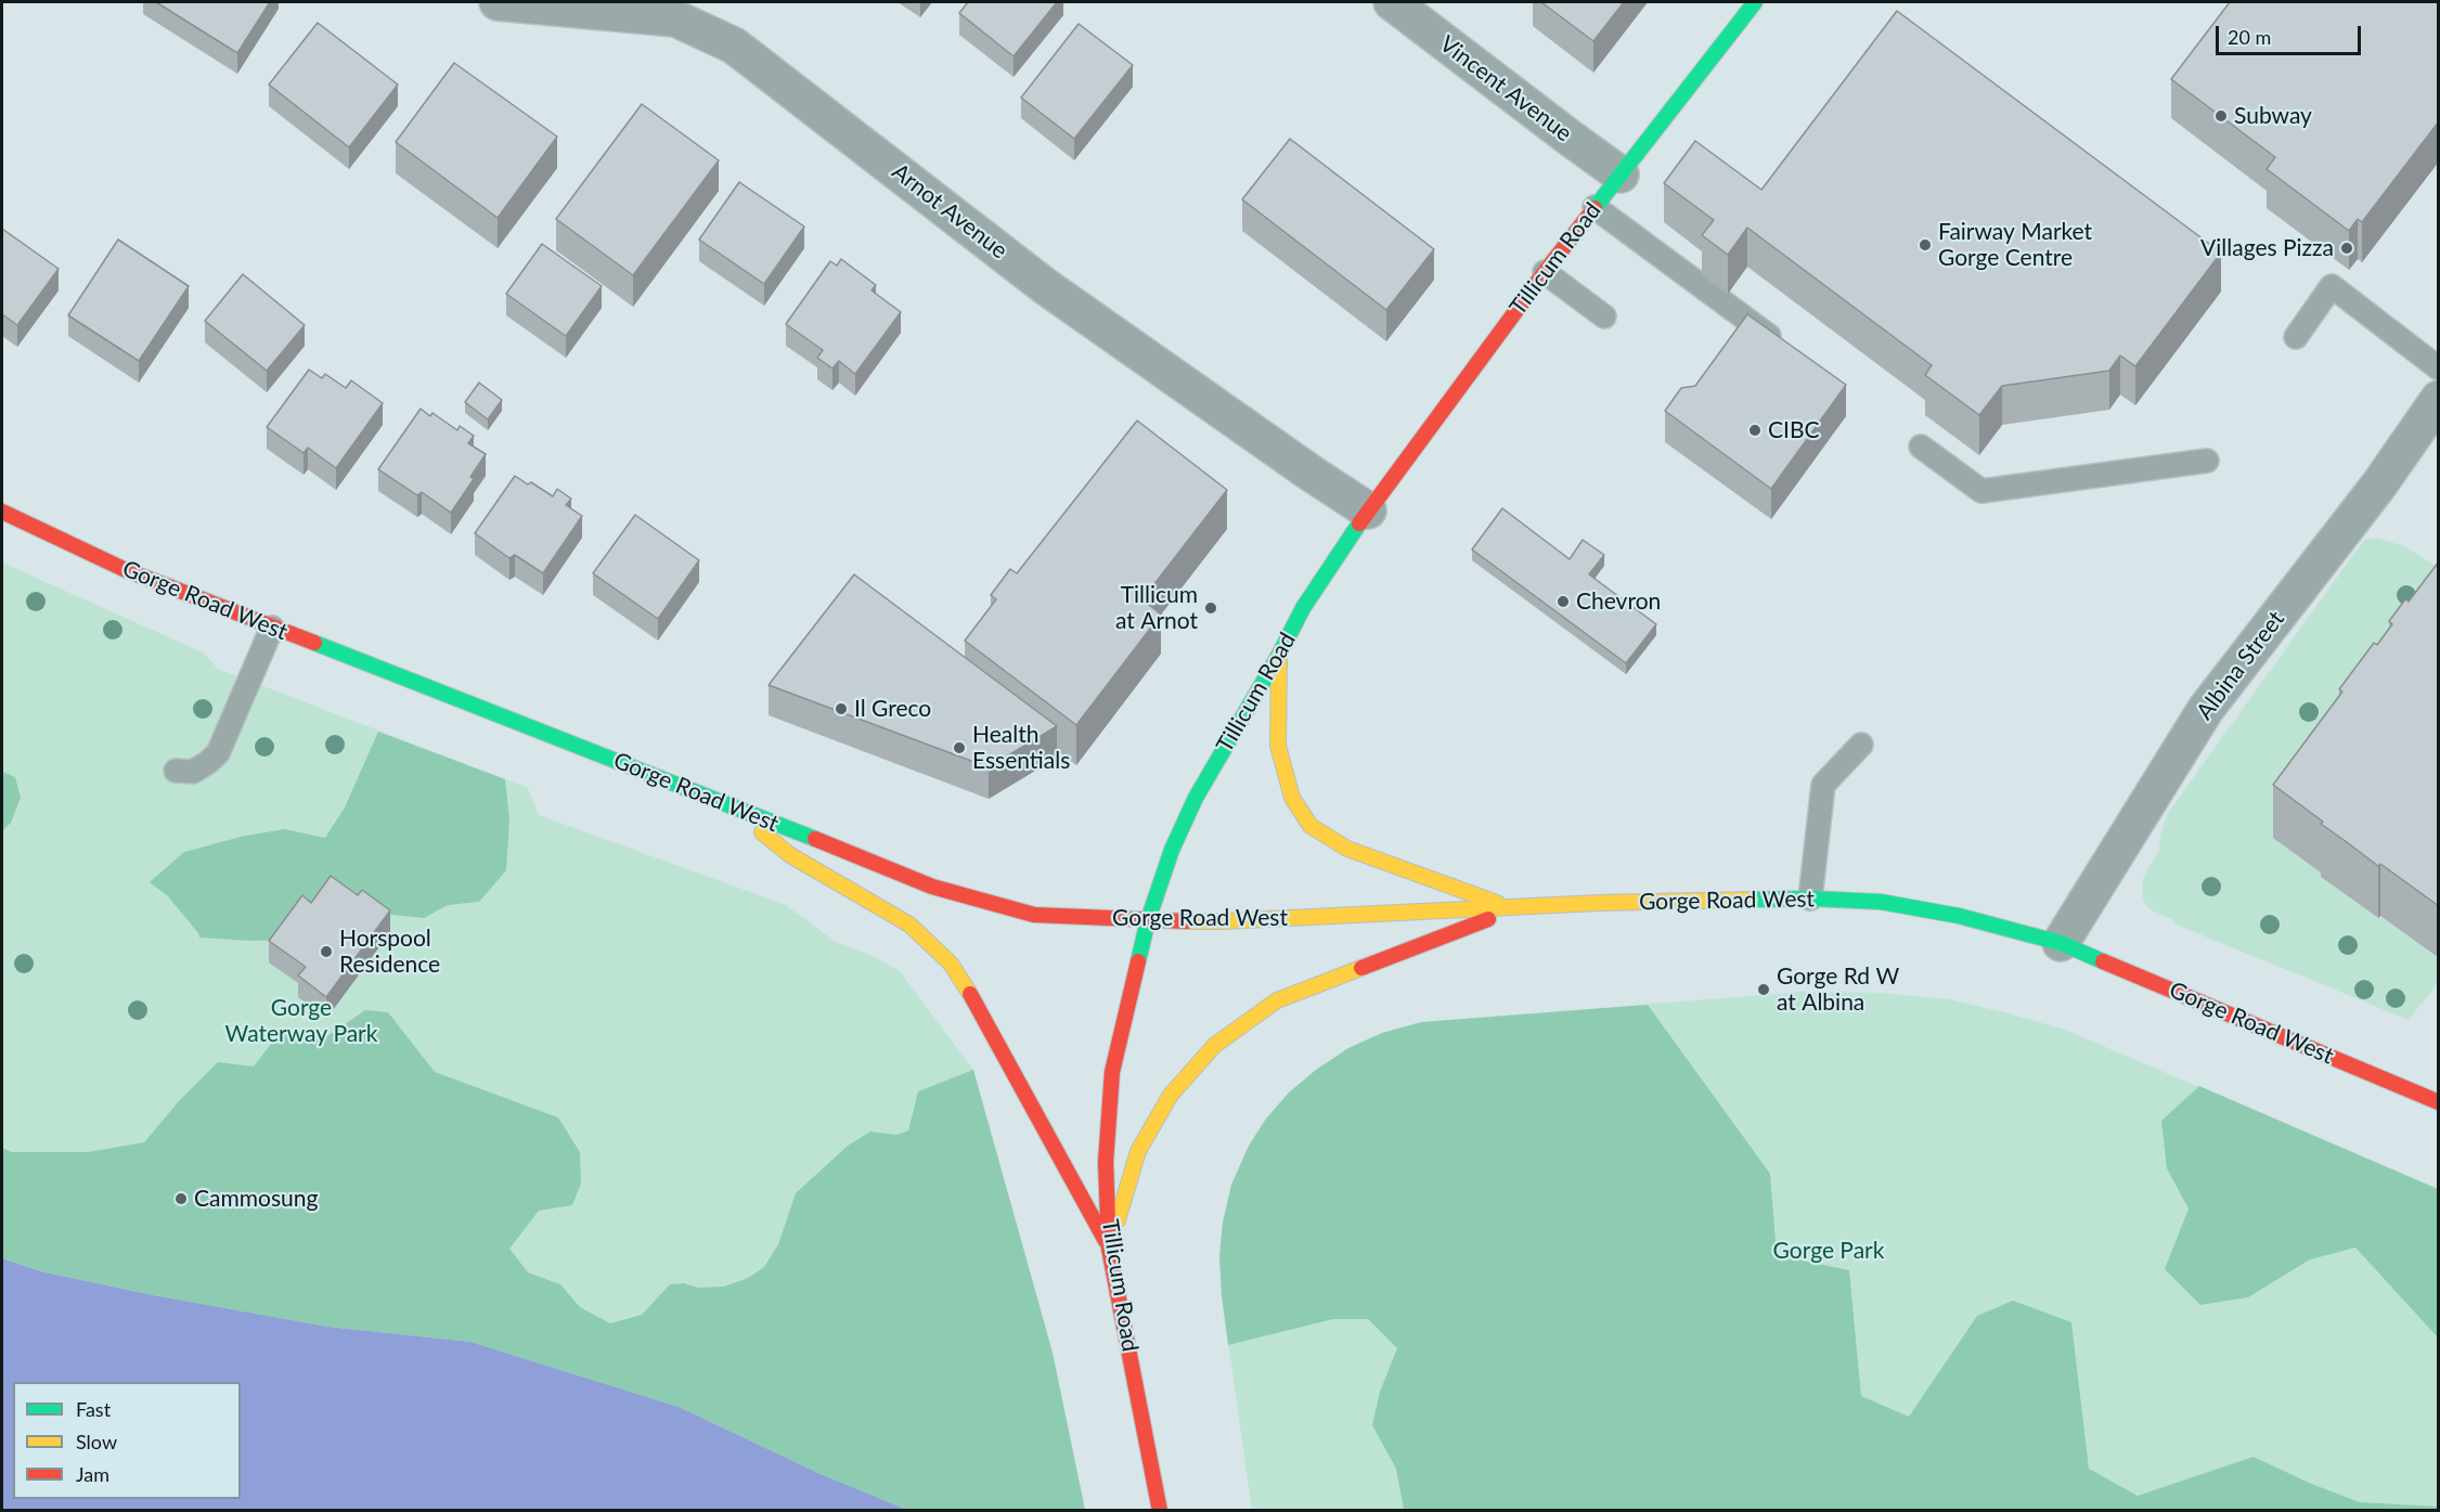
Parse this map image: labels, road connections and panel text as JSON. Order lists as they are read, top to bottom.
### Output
{
  "streets": {
    "main road": ["Tillicum Road", "Gorge Road West"],
    "street": ["Vincent Avenue", "Arnot Avenue", "Albina Street"]
  },
  "crossings": [
    ["Vincent Avenue", "Tillicum Road"],
    ["Arnot Avenue", "Tillicum Road"],
    ["Tillicum Road", "Gorge Road West"],
    ["Gorge Road West", "Albina Street"]
  ],
  "parks": ["Gorge Waterway Park", "Gorge Park"],
  "places": [
    "Subway",
    "Fairway Market Gorge Centre",
    "Villages Pizza",
    "CIBC",
    "Chevron",
    "Tillicum at Arnot",
    "Il Greco",
    "Health Essentials",
    "Horspool Residence",
    "Gorge Rd W at Albina",
    "Cammosung"
  ],
  "legend": ["Fast", "Slow", "Jam"],
  "scale_bar": "20 m"
}
